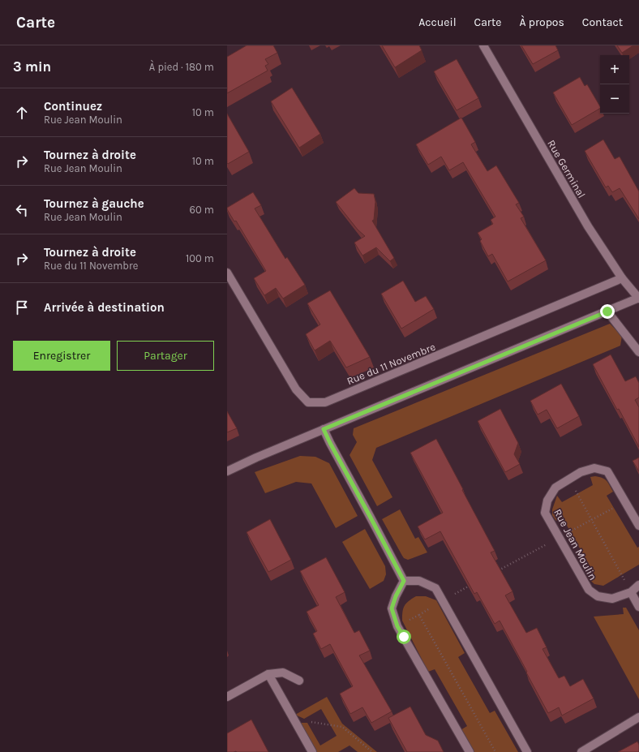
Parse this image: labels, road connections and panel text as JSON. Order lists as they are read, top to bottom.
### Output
{
  "streets": {
    "street": ["Rue Germinal", "Rue du 11 Novembre", "Rue Jean Moulin"]
  },
  "crossings": [
    ["Rue Germinal", "Rue du 11 Novembre"]
  ],
  "page": {
    "header": "Carte",
    "nav": [
      "Accueil",
      "Carte",
      "À propos",
      "Contact"
    ],
    "heading": ["3 min", "À pied · 180 m"],
    "map_buttons": ["+", "−"],
    "list": [
      ["Continuez", "Rue Jean Moulin", "10 m"],
      ["Tournez à droite", "Rue Jean Moulin", "10 m"],
      ["Tournez à gauche", "Rue Jean Moulin", "60 m"],
      ["Tournez à droite", "Rue du 11 Novembre", "100 m"],
      "Arrivée à destination"
    ],
    "buttons": ["Enregistrer", "Partager"]
  }
}
